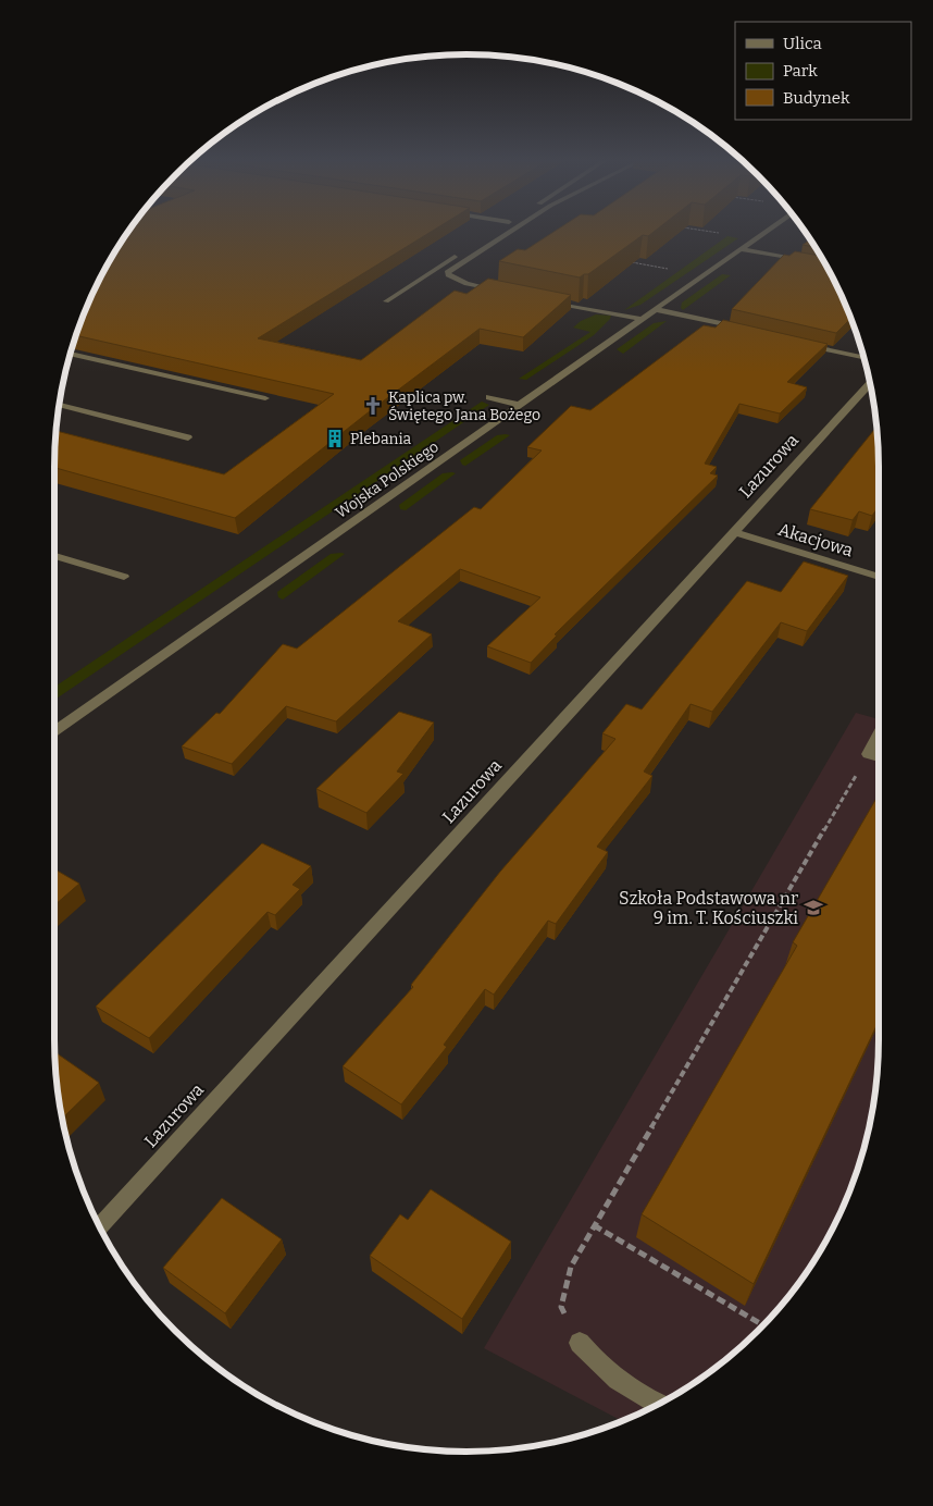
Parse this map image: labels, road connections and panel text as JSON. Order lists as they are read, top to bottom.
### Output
{
  "streets": {
    "street": ["Lazurowa", "Wojska Polskiego", "Akacjowa"]
  },
  "crossings": [
    ["Lazurowa", "Akacjowa"]
  ],
  "places": {
    "church": ["Kaplica pw. Świętego Jana Bożego"],
    "building": ["Plebania"],
    "school or university": ["Szkoła Podstawowa nr 9 im. T. Kościuszki"]
  },
  "legend": ["Ulica", "Park", "Budynek"]
}
